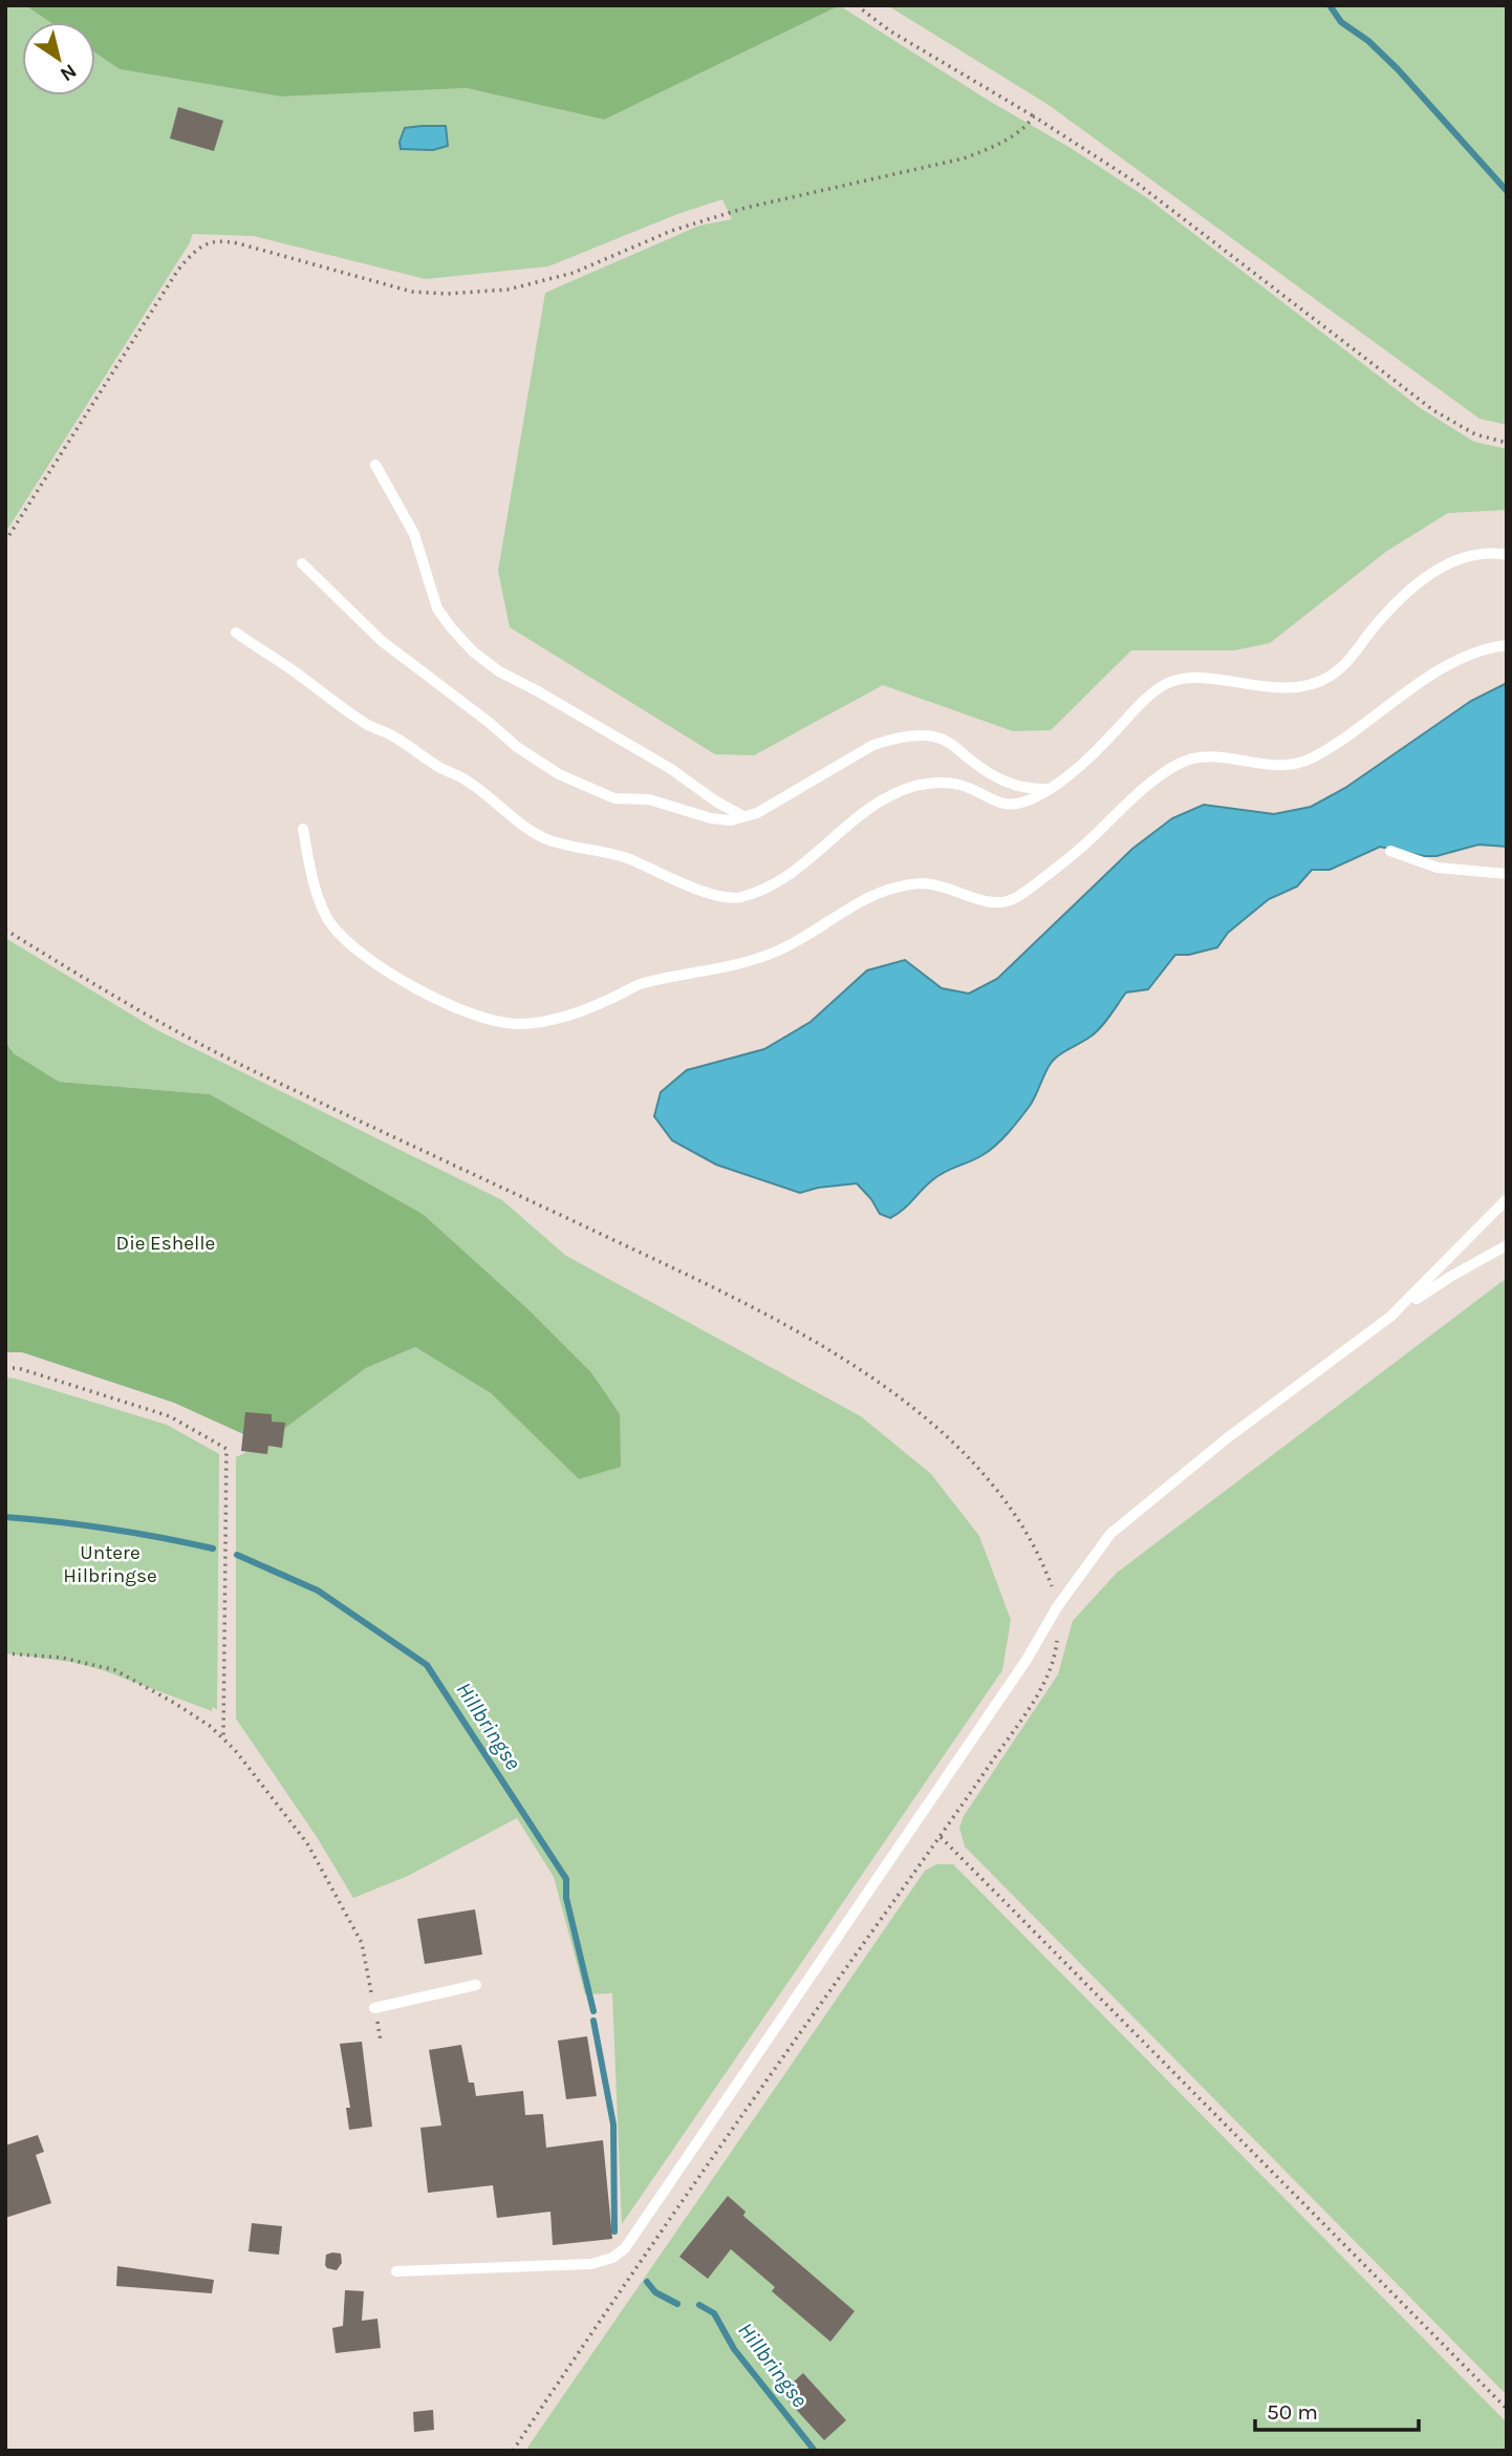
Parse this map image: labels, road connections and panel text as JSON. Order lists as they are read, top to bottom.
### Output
{
  "water": ["Hillbringse"],
  "parks": ["Die Eshelle", "Untere Hilbringse"],
  "scale_bar": "50 m",
  "north": "bottom right"
}
